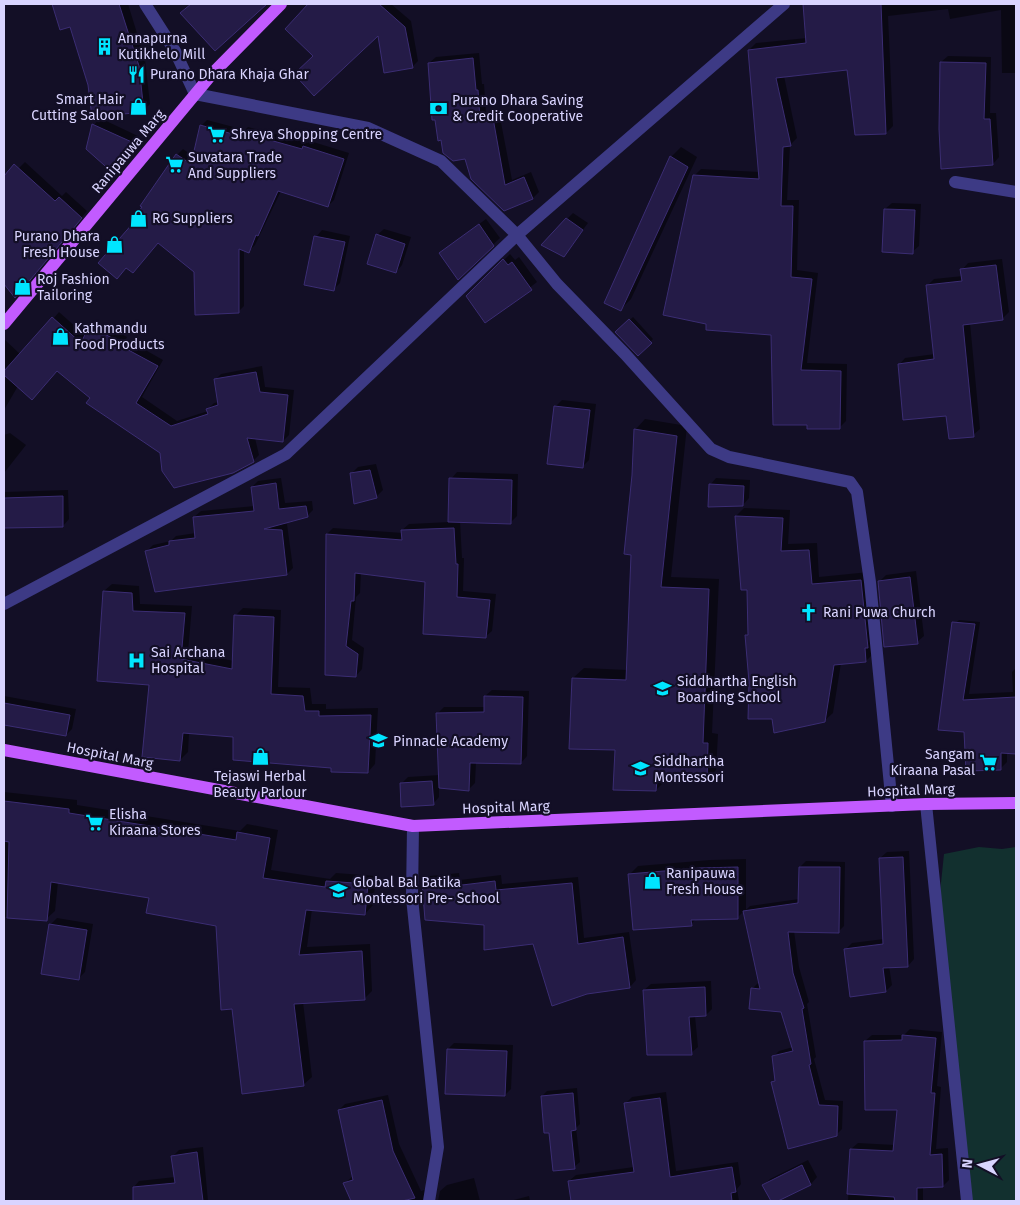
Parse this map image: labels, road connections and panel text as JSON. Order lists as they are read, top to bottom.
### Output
{
  "streets": {
    "main road": ["Ranipauwa Marg", "Hospital Marg"]
  },
  "places": {
    "building": ["Annapurna Kutikhelo Mill"],
    "restaurant": ["Purano Dhara Khaja Ghar"],
    "shop": [
      "Smart Hair Cutting Saloon",
      "RG Suppliers",
      "Purano Dhara Fresh House",
      "Roj Fashion Tailoring",
      "Kathmandu Food Products",
      "Tejaswi Herbal Beauty Parlour",
      "Ranipauwa Fresh House"
    ],
    "bank": ["Purano Dhara Saving & Credit Cooperative"],
    "supermarket": [
      "Shreya Shopping Centre",
      "Suvatara Trade And Suppliers",
      "Sangam Kiraana Pasal",
      "Elisha Kiraana Stores"
    ],
    "church": ["Rani Puwa Church"],
    "hospital": ["Sai Archana Hospital"],
    "school or university": [
      "Siddhartha English Boarding School",
      "Pinnacle Academy",
      "Siddhartha Montessori",
      "Global Bal Batika Montessori Pre- School"
    ]
  },
  "north": "left"
}
